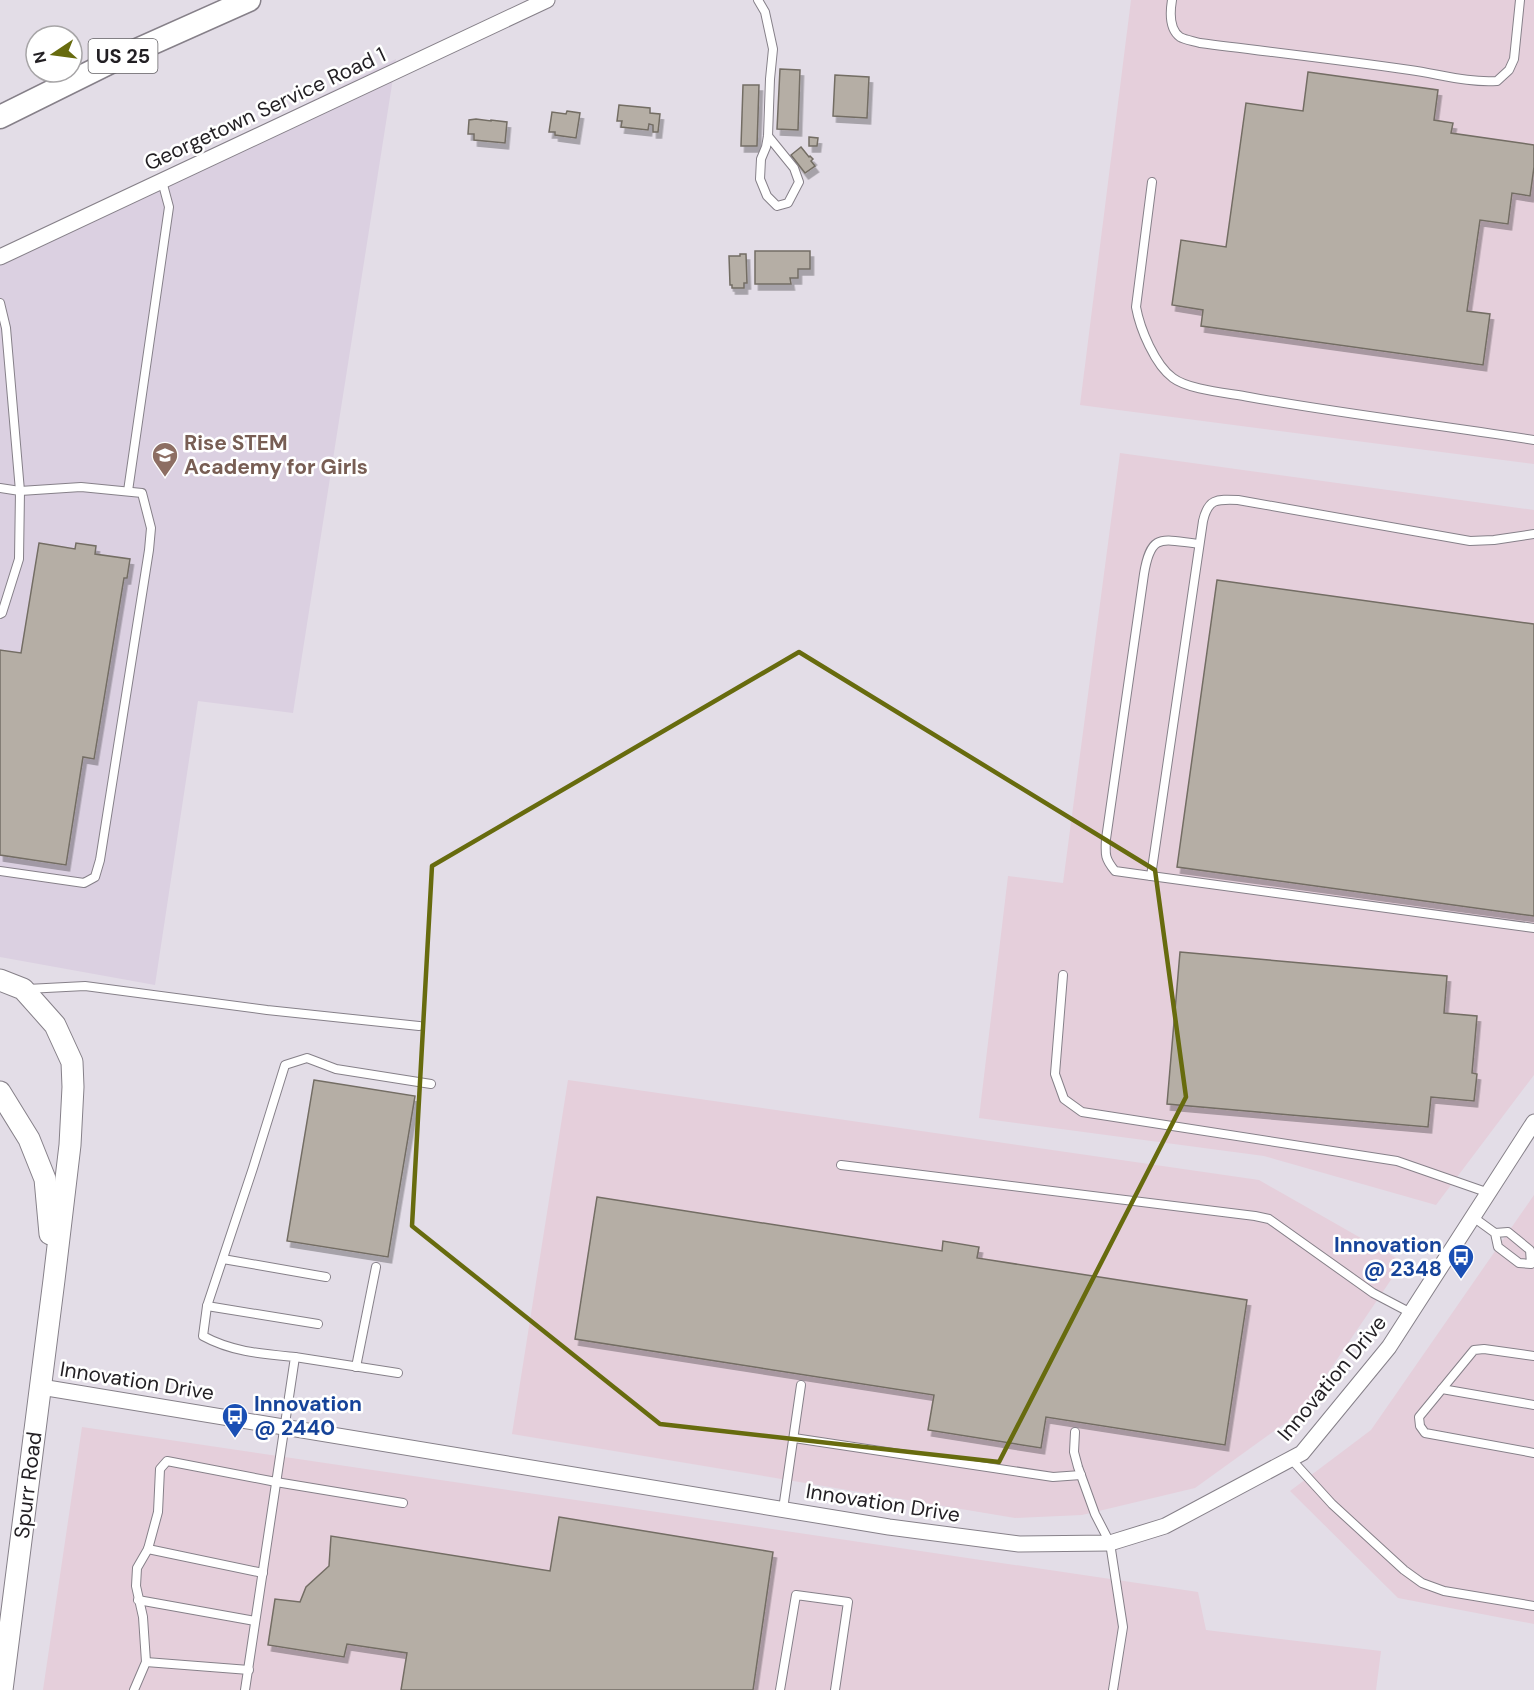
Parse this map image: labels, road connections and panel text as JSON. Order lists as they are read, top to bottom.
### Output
{
  "streets": {
    "main road": ["US 25"],
    "street": ["Georgetown Service Road 1", "Innovation Drive", "Spurr Road"]
  },
  "crossings": [
    ["Innovation Drive", "Spurr Road"]
  ],
  "places": {
    "school or university": ["Rise STEM Academy for Girls"],
    "bus stop": ["Innovation @ 2348", "Innovation @ 2440"]
  },
  "north": "left"
}
